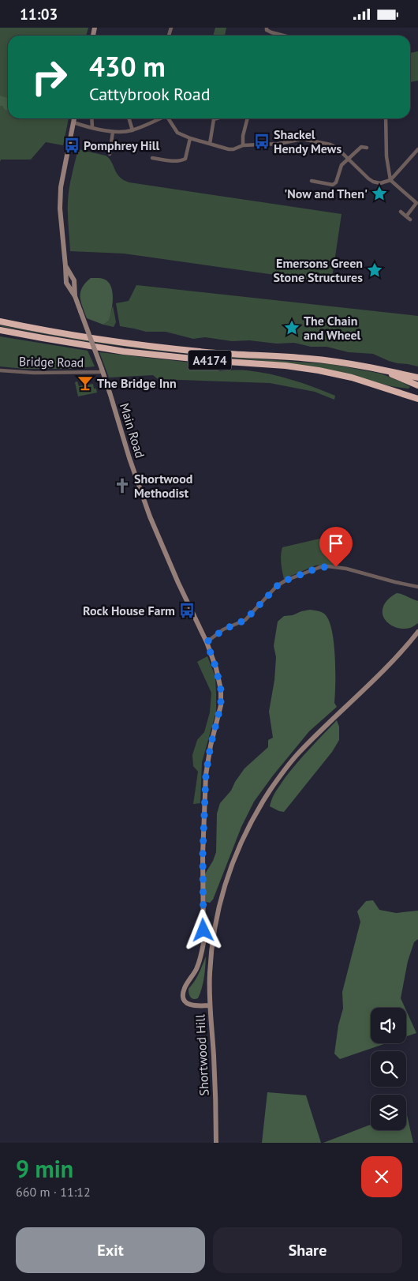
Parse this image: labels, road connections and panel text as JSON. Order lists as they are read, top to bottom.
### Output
{
  "streets": {
    "highway": ["A4174"],
    "main road": ["Main Road", "Shortwood Hill"],
    "street": ["Bridge Road"]
  },
  "crossings": [
    ["Bridge Road", "Main Road"],
    ["Main Road", "Shortwood Hill"]
  ],
  "places": {
    "bus stop": ["Shackel Hendy Mews", "Pomphrey Hill", "Rock House Farm"],
    "place": ["'Now and Then'", "Emersons Green Stone Structures", "The Chain and Wheel"],
    "bar": ["The Bridge Inn"],
    "church": ["Shortwood Methodist"]
  },
  "page": {
    "status": "11:03",
    "turn": ["430 m", "Cattybrook Road"],
    "heading": ["9 min", "660 m · 11:12"],
    "buttons": ["Exit", "Share"]
  }
}
